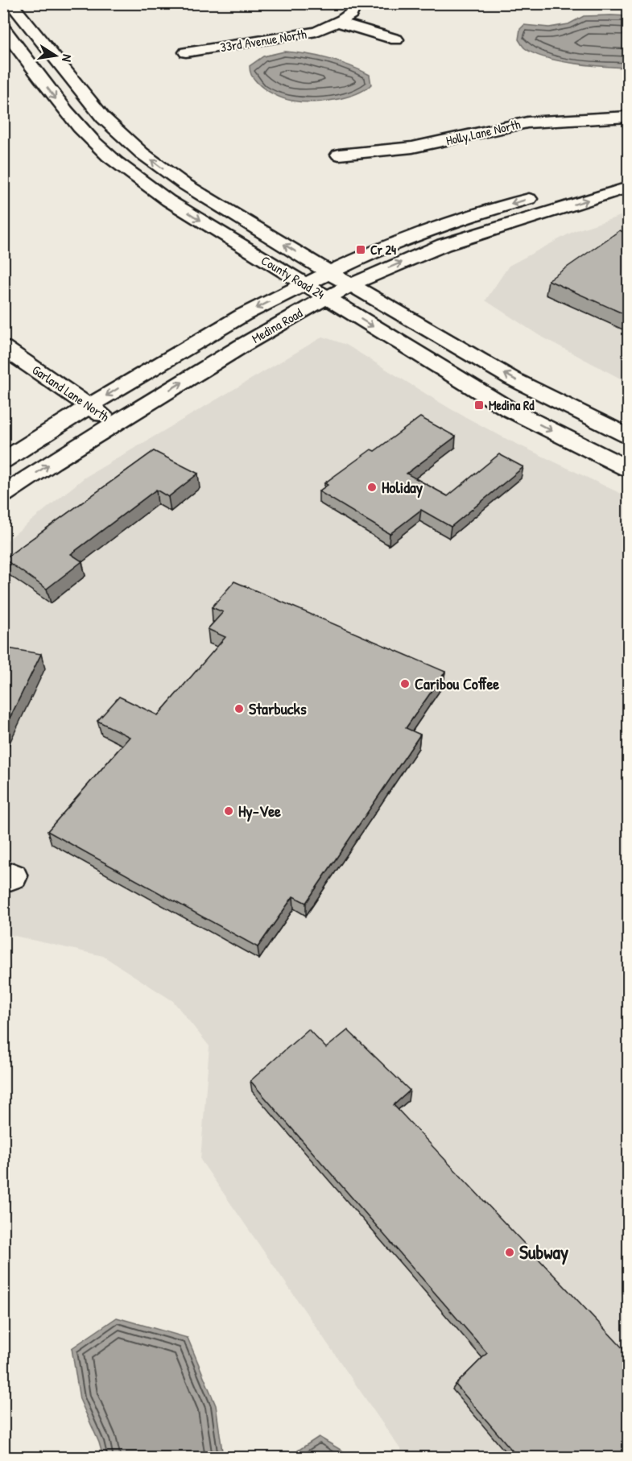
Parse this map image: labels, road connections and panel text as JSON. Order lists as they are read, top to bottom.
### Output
{
  "streets": {
    "street": [
      "33rd Avenue North",
      "Holly Lane North",
      "County Road 24",
      "Medina Road",
      "Garland Lane North"
    ]
  },
  "crossings": [
    ["County Road 24", "Medina Road"],
    ["Medina Road", "Garland Lane North"]
  ],
  "places": {
    "transit": ["Cr 24", "Medina Rd"],
    "other": [
      "Holiday",
      "Caribou Coffee",
      "Starbucks",
      "Hy-Vee",
      "Subway"
    ]
  },
  "north": "right"
}
